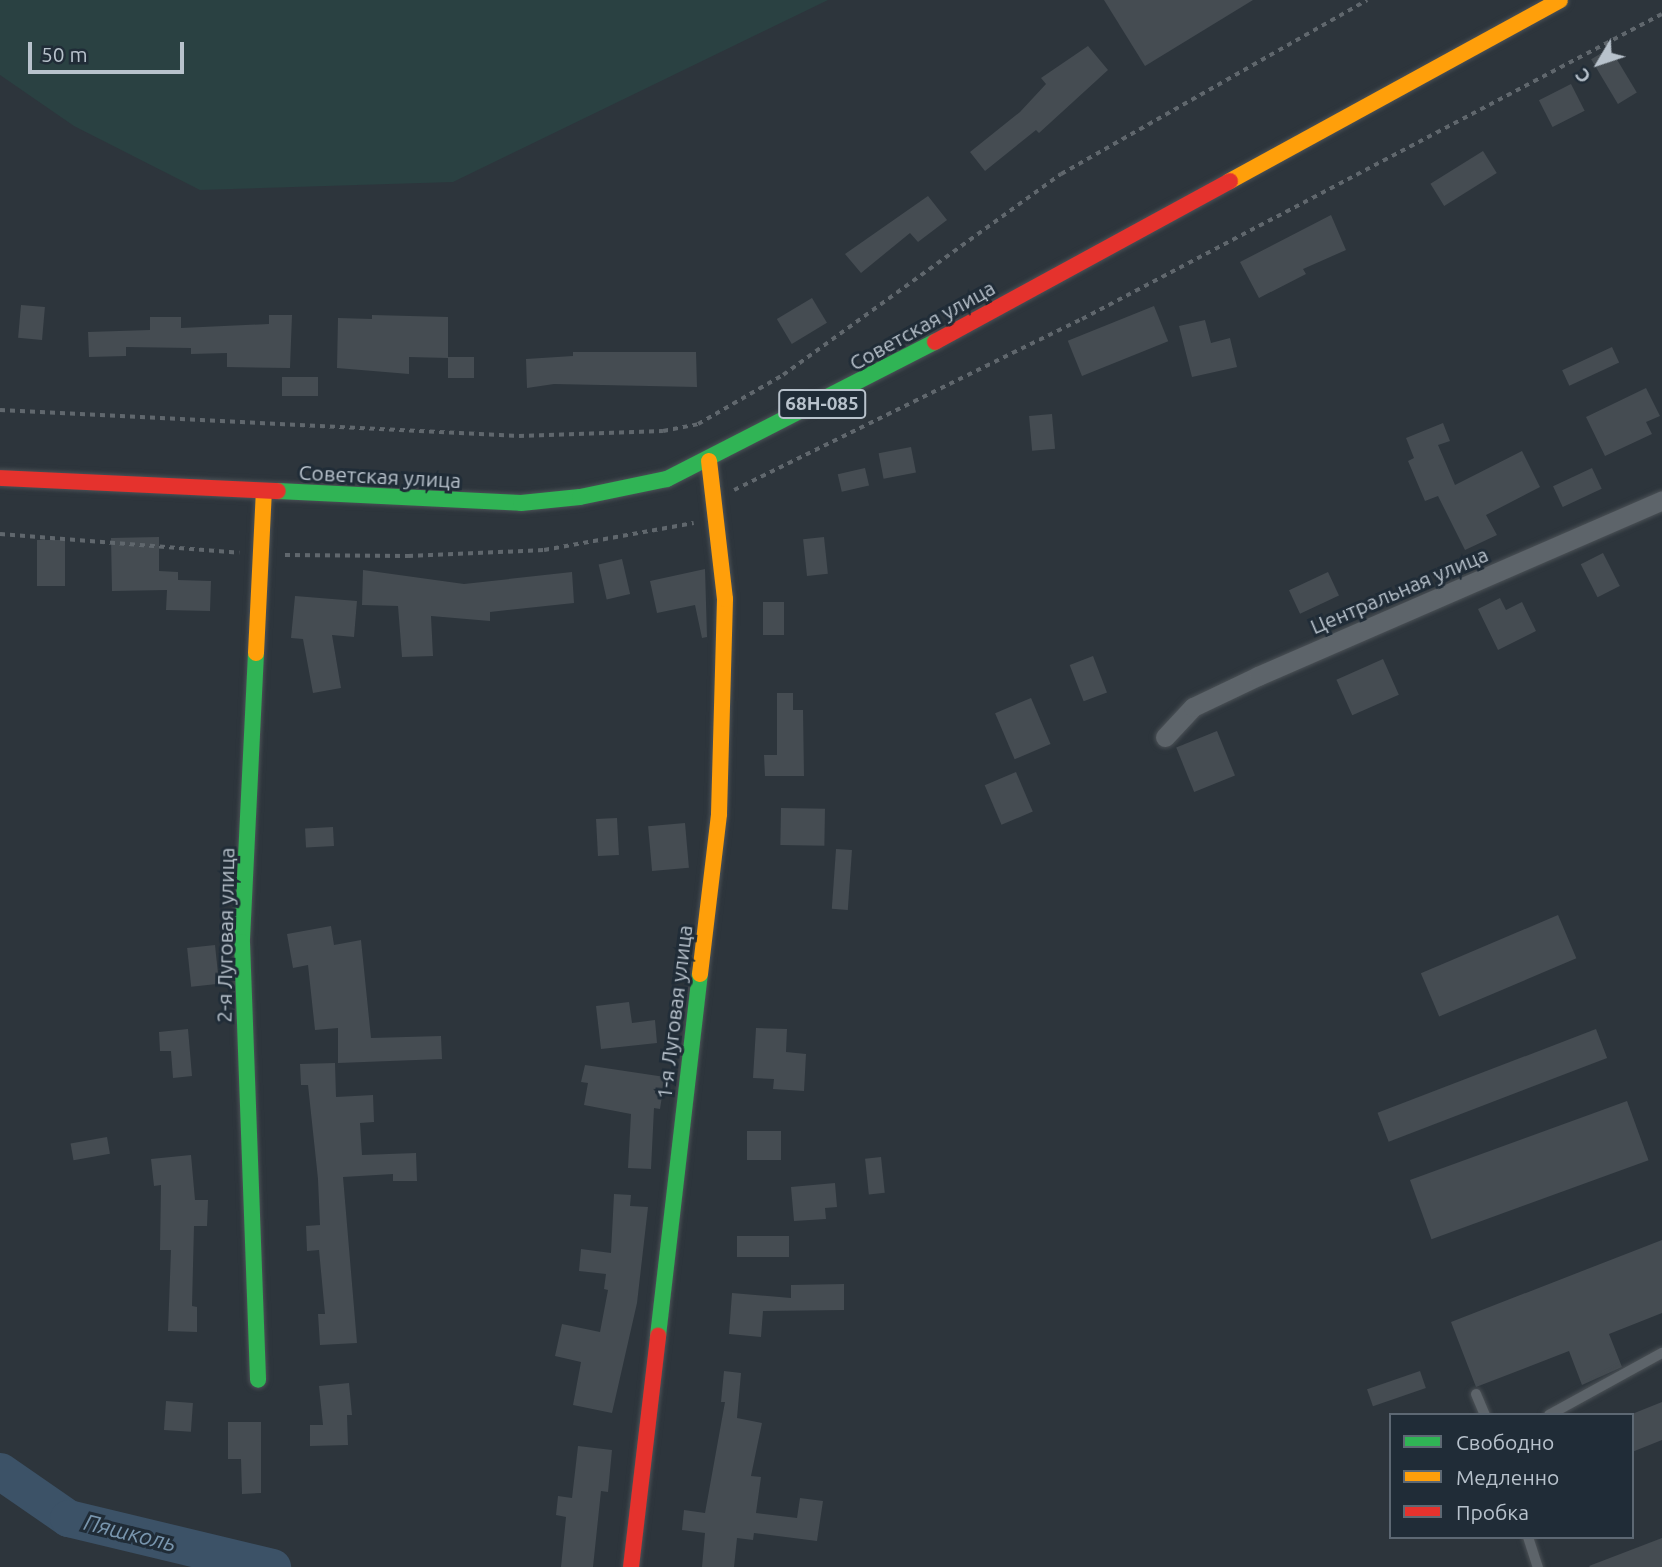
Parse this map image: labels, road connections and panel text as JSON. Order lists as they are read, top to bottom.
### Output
{
  "streets": {
    "street": [
      "Советская улица",
      "68Н-085",
      "Центральная улица",
      "2-я Луговая улица",
      "1-я Луговая улица"
    ]
  },
  "crossings": [
    ["Советская улица", "2-я Луговая улица"],
    ["Советская улица", "1-я Луговая улица"]
  ],
  "water": ["Пяшколь"],
  "legend": ["Свободно", "Медленно", "Пробка"],
  "scale_bar": "50 m",
  "north": "bottom left"
}
